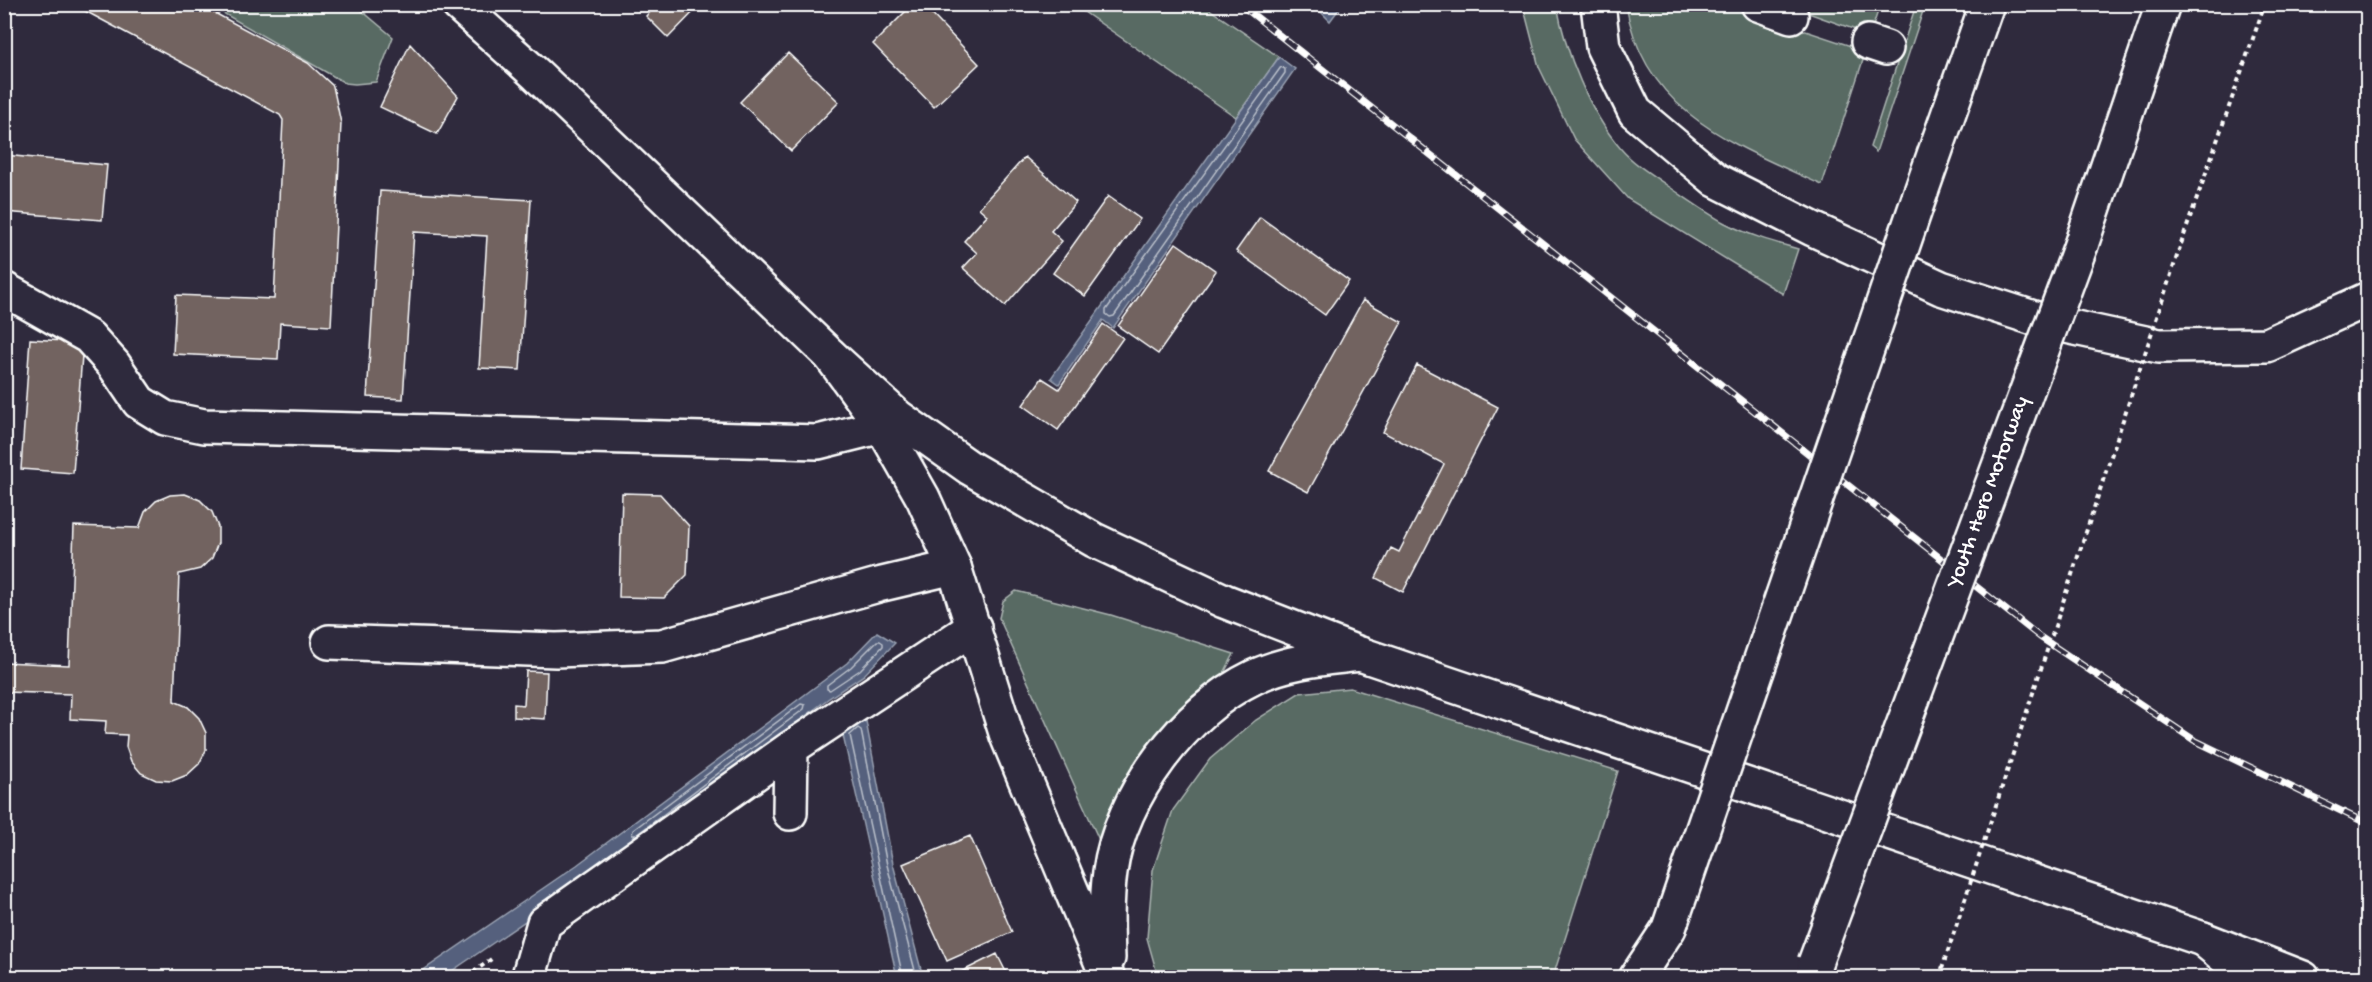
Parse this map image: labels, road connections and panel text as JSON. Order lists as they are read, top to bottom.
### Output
{
  "streets": {
    "main road": ["Youth Hero Motorway"]
  }
}
